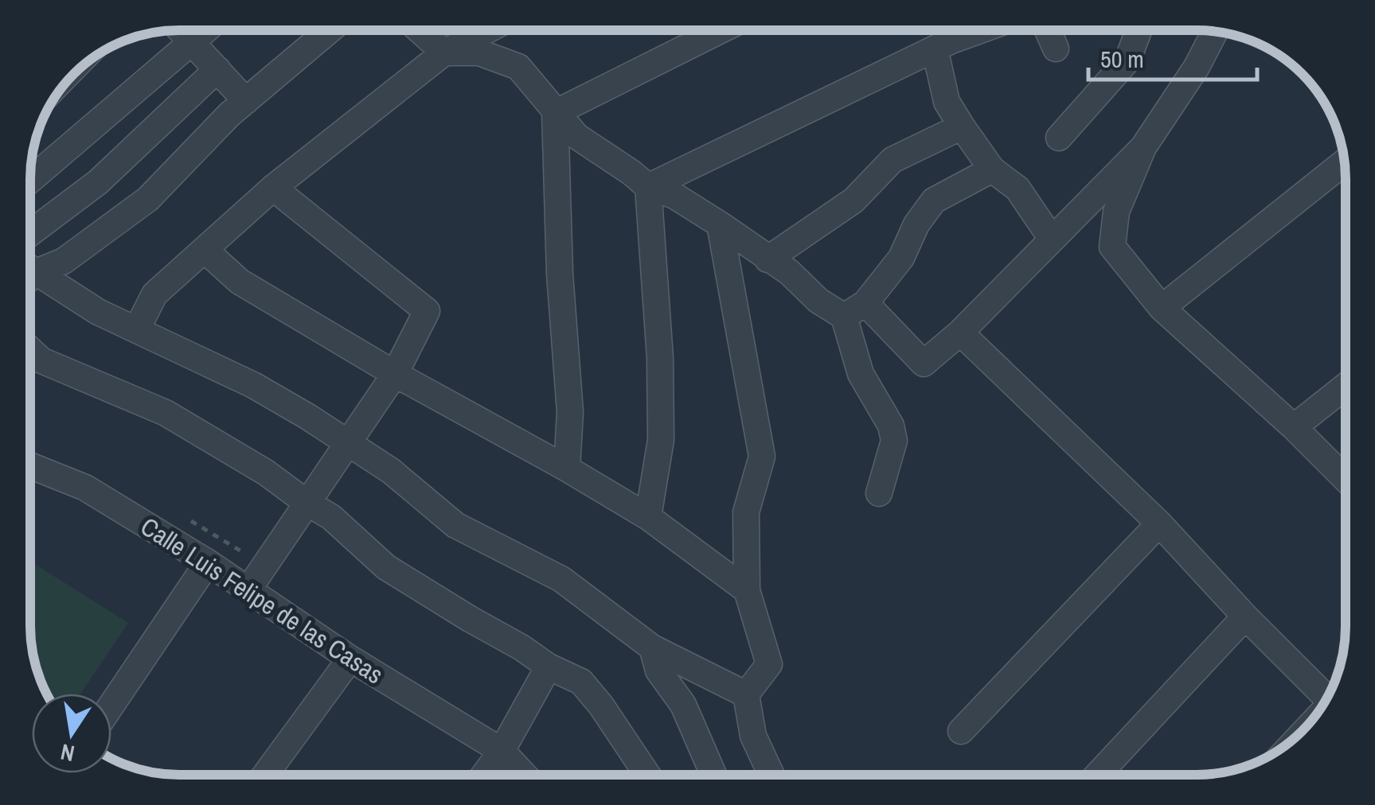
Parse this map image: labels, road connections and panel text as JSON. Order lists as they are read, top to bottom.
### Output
{
  "streets": {
    "street": ["Calle Luis Felipe de las Casas"]
  },
  "scale_bar": "50 m",
  "north": "bottom"
}
